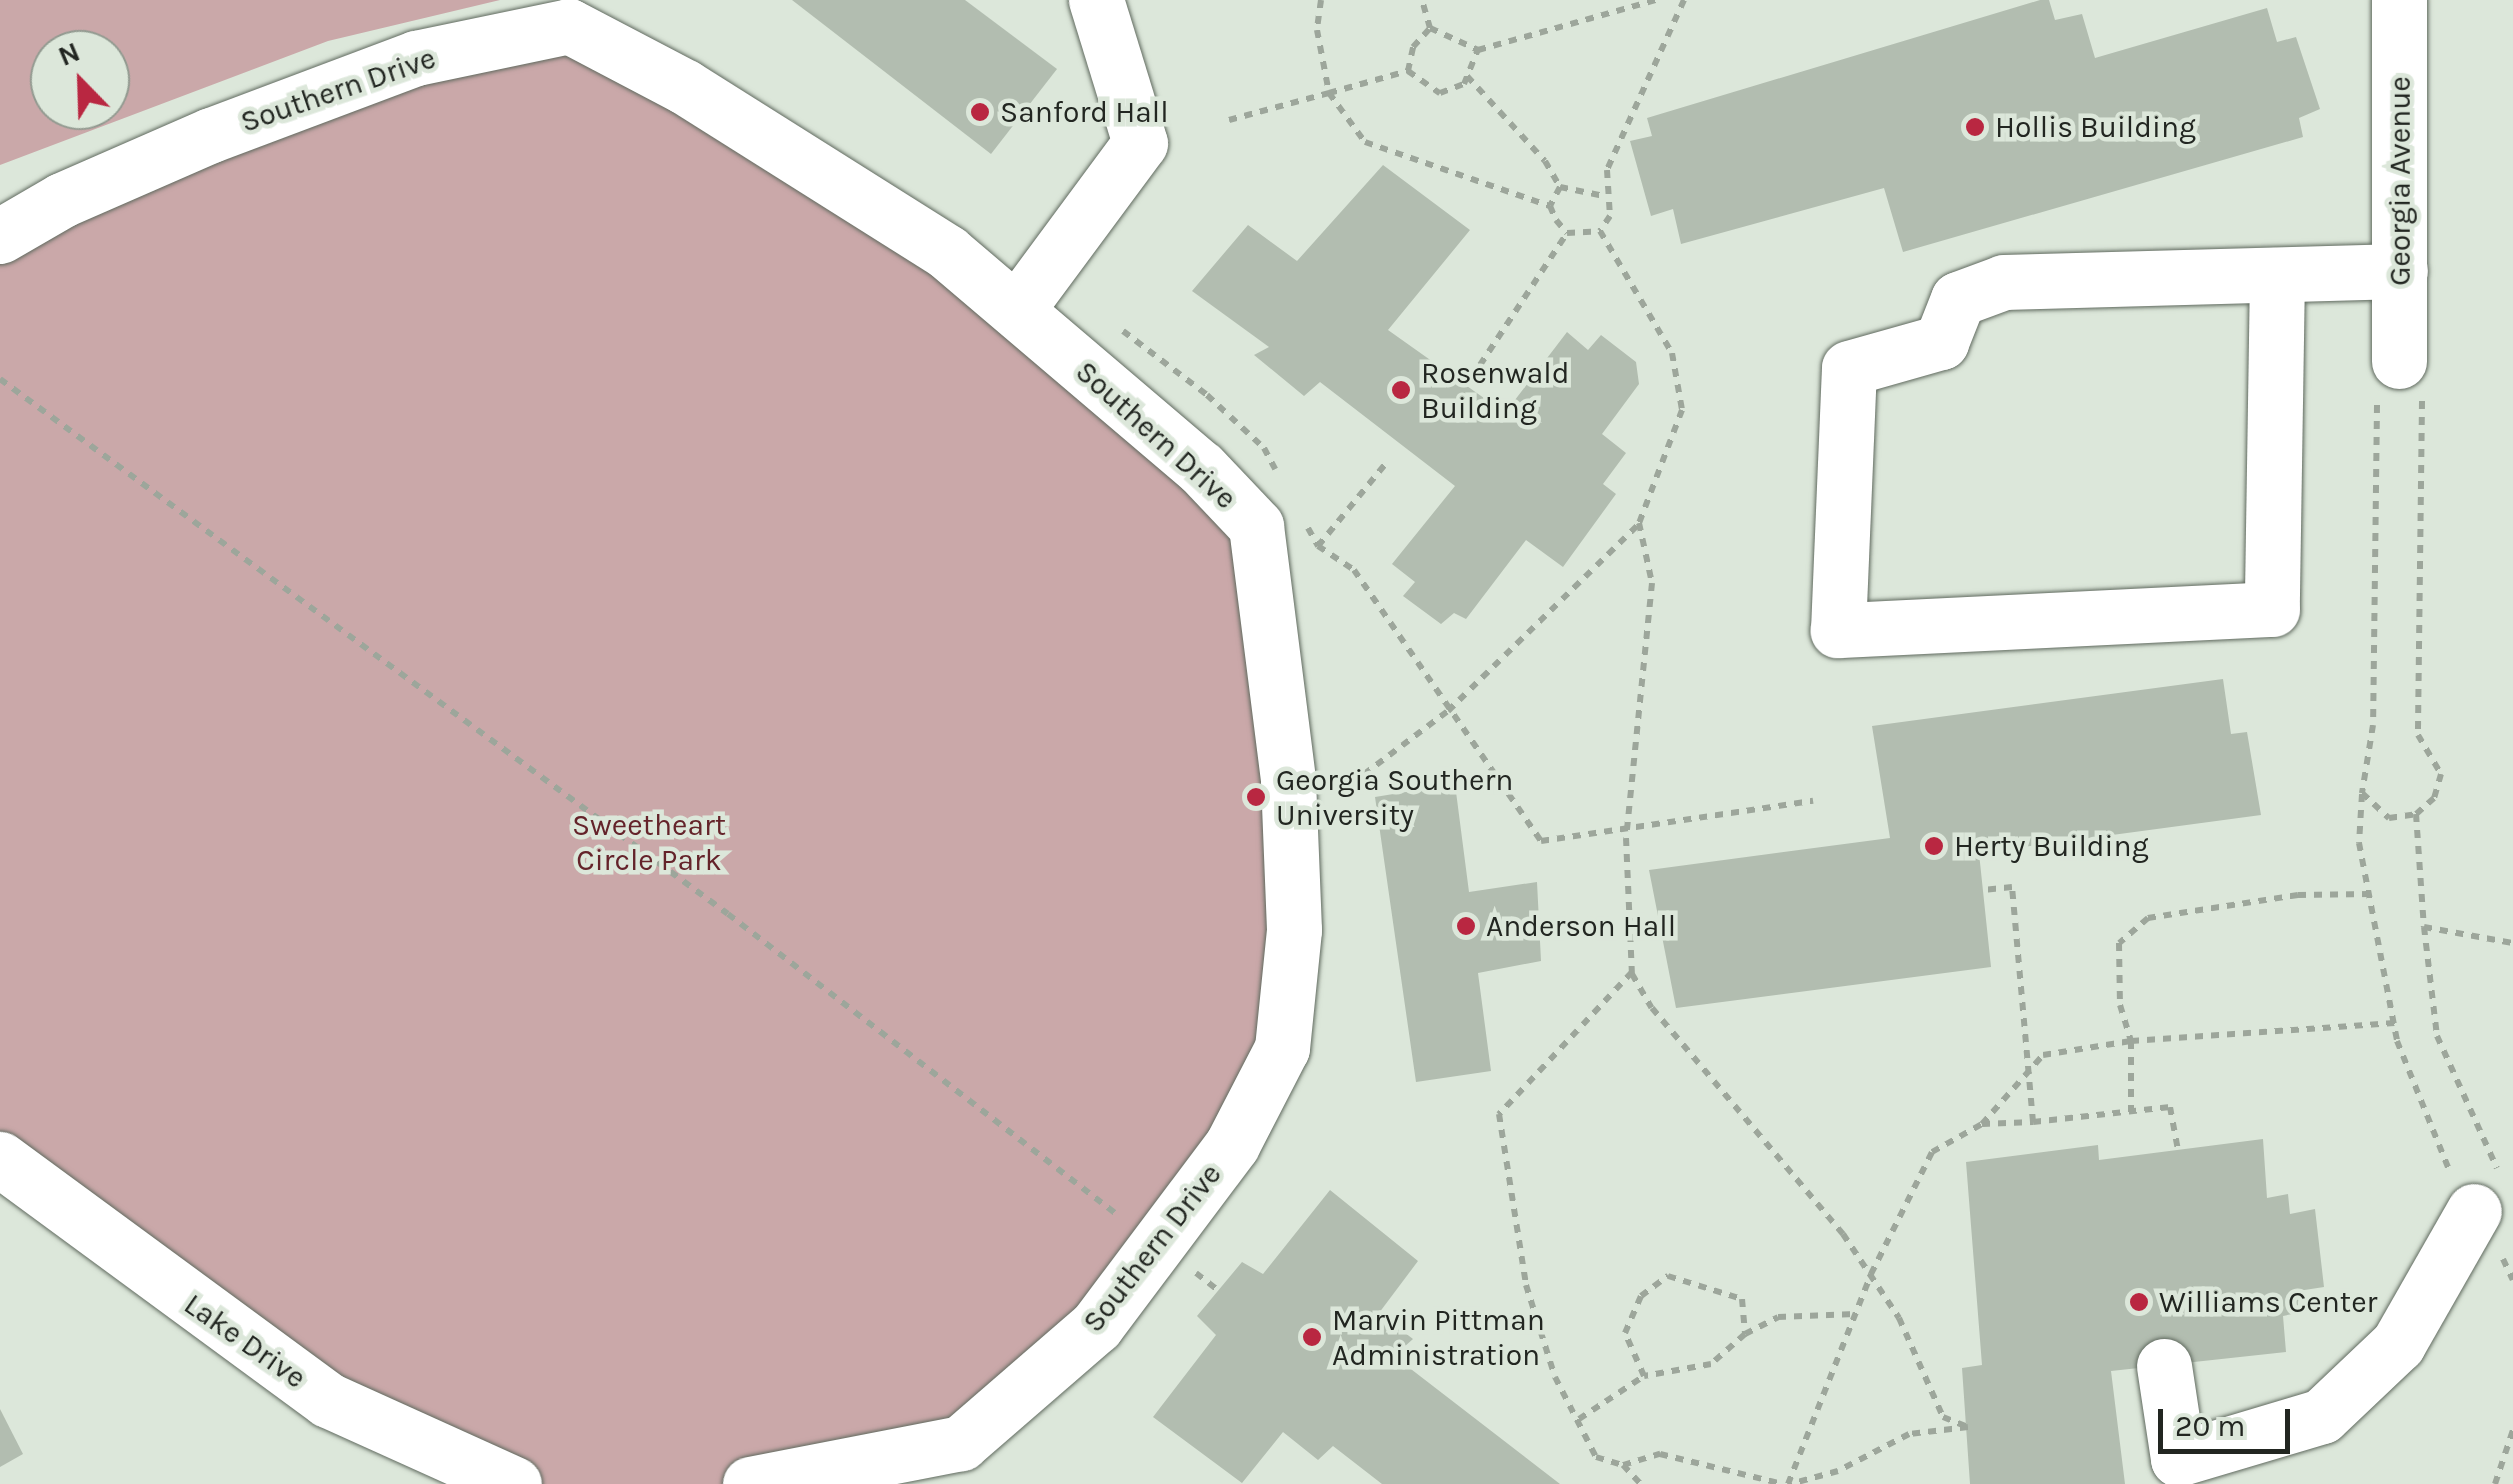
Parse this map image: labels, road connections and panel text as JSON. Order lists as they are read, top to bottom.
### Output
{
  "streets": {
    "street": ["Southern Drive", "Georgia Avenue", "Lake Drive"]
  },
  "parks": ["Sweetheart Circle Park"],
  "places": [
    "Sanford Hall",
    "Hollis Building",
    "Rosenwald Building",
    "Georgia Southern University",
    "Herty Building",
    "Anderson Hall",
    "Williams Center",
    "Marvin Pittman Administration"
  ],
  "scale_bar": "20 m",
  "north": "top left"
}
